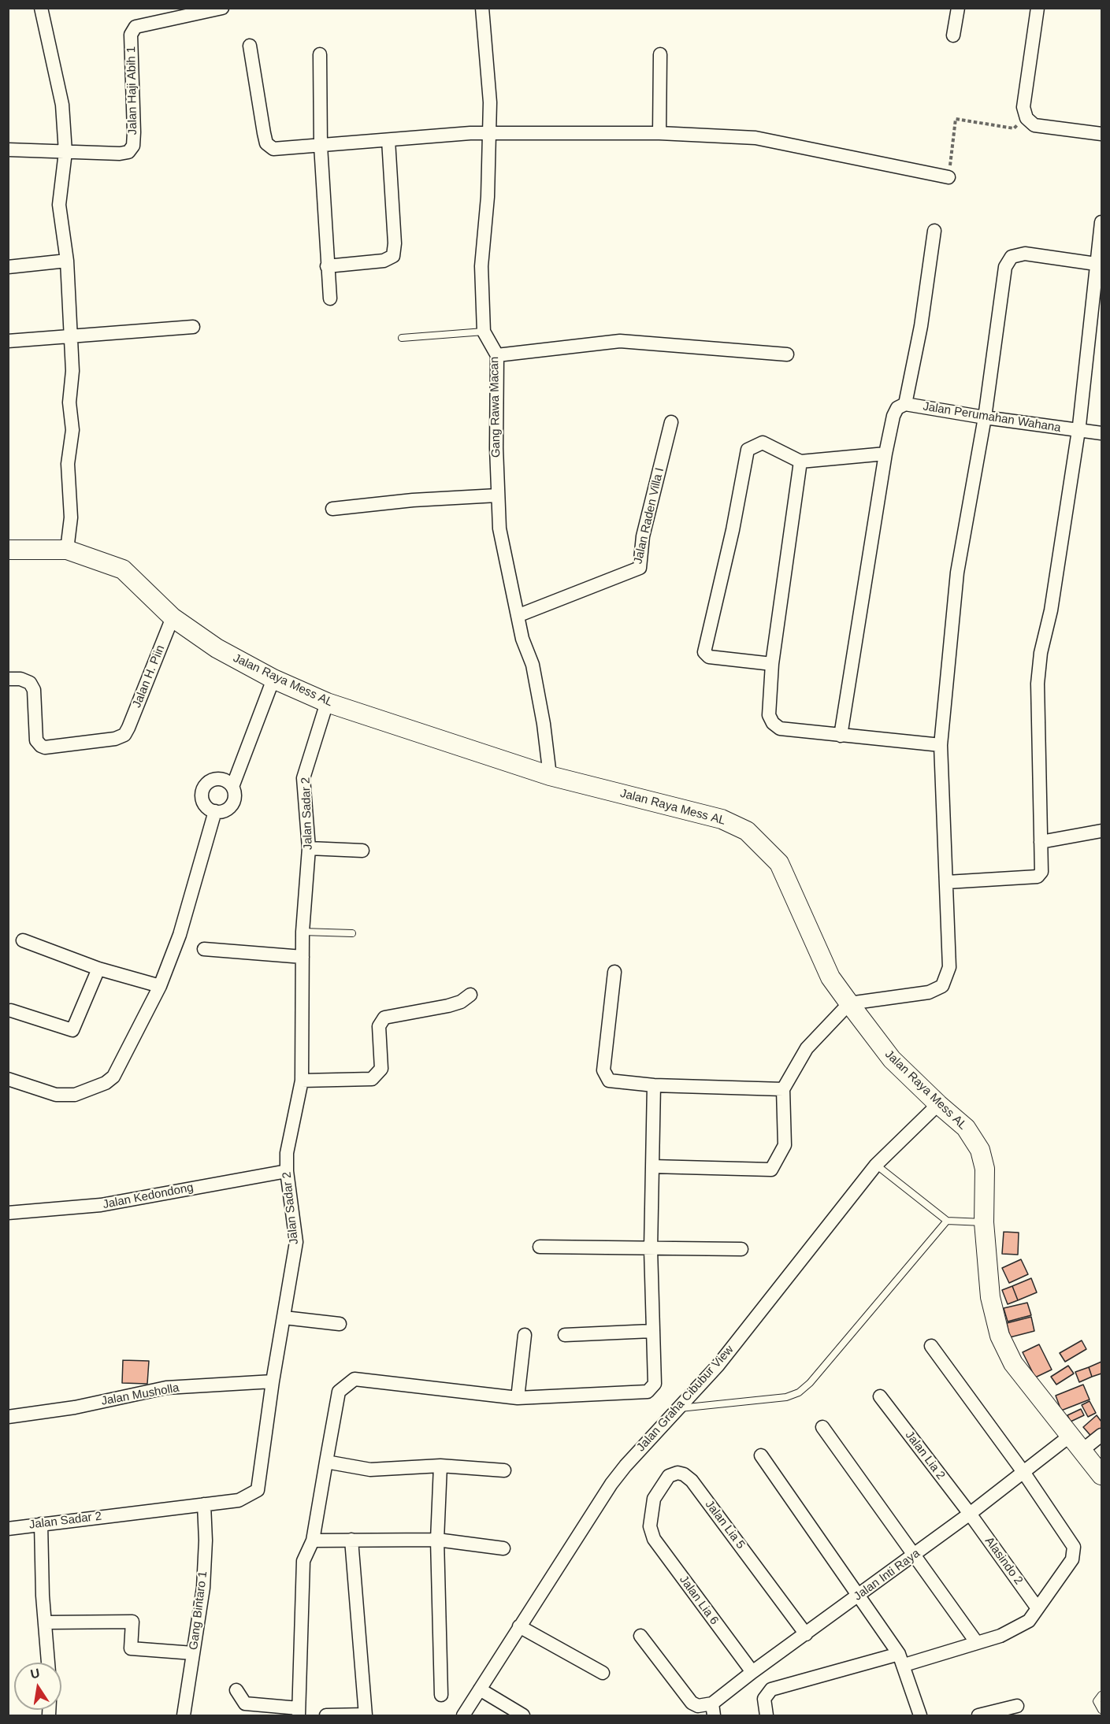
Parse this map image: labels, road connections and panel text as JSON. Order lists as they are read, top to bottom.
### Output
{
  "streets": {
    "street": [
      "Jalan Haji Abih 1",
      "Gang Rawa Macan",
      "Jalan Perumahan Wahana",
      "Jalan Raden Villa I",
      "Jalan H. Piin",
      "Jalan Raya Mess AL",
      "Jalan Sadar 2",
      "Jalan Kedondong",
      "Jalan Musholla",
      "Jalan Graha Cibubur View",
      "Jalan Lia 2",
      "Jalan Lia 5",
      "Alasindo 2",
      "Jalan Inti Raya",
      "Jalan Lia 6",
      "Gang Bintaro 1"
    ]
  },
  "crossings": [
    ["Gang Rawa Macan", "Jalan Raden Villa I"],
    ["Gang Rawa Macan", "Jalan Raya Mess AL"],
    ["Jalan H. Piin", "Jalan Raya Mess AL"],
    ["Jalan Raya Mess AL", "Jalan Sadar 2"],
    ["Jalan Raya Mess AL", "Jalan Graha Cibubur View"],
    ["Jalan Raya Mess AL", "Jalan Inti Raya"],
    ["Jalan Sadar 2", "Jalan Kedondong"],
    ["Jalan Sadar 2", "Jalan Musholla"],
    ["Jalan Sadar 2", "Gang Bintaro 1"],
    ["Jalan Lia 2", "Alasindo 2"],
    ["Jalan Lia 2", "Jalan Inti Raya"],
    ["Jalan Lia 5", "Jalan Inti Raya"],
    ["Jalan Lia 5", "Jalan Lia 6"],
    ["Alasindo 2", "Jalan Inti Raya"],
    ["Jalan Inti Raya", "Jalan Lia 6"]
  ],
  "north": "top"
}
